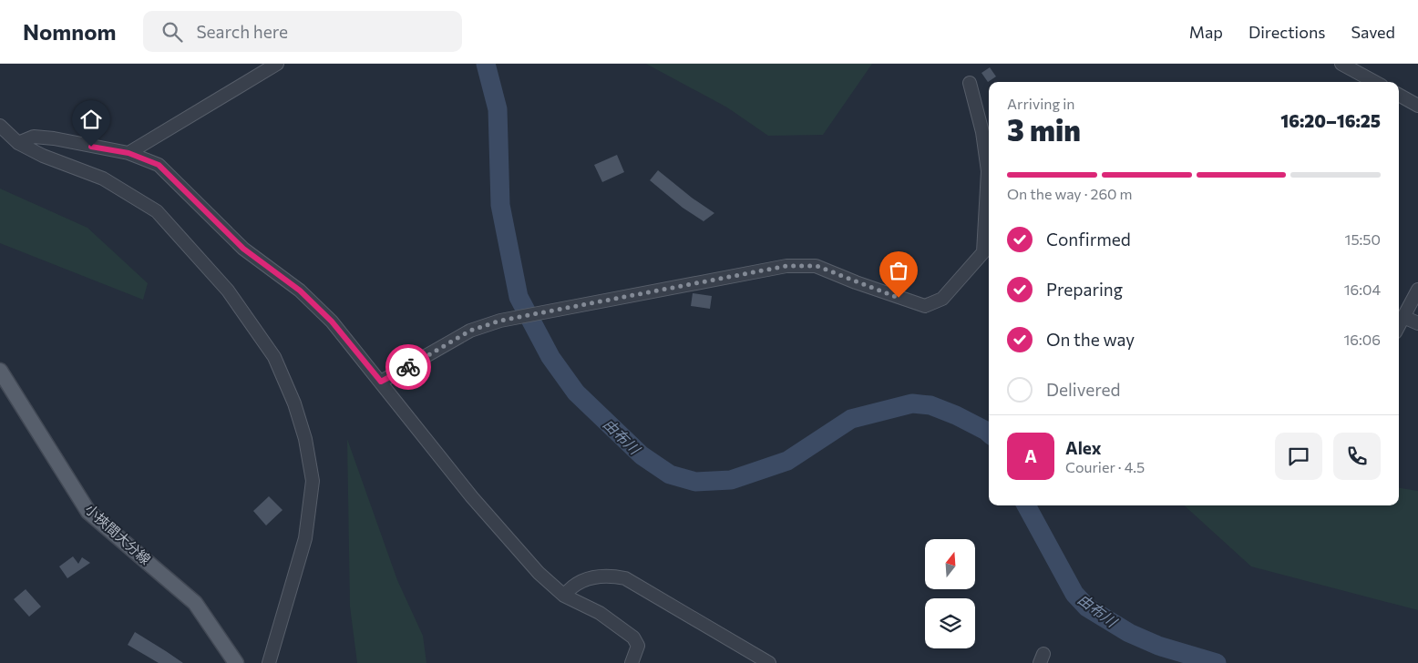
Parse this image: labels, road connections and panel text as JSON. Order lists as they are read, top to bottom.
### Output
{
  "streets": {
    "main road": ["小挾間大分線"]
  },
  "water": ["由布川"],
  "north": "top",
  "page": {
    "header": "Nomnom",
    "search": "Search here",
    "nav": ["Map", "Directions", "Saved"],
    "heading": ["3 min", "Arriving in", "16:20–16:25"],
    "panel": ["Alex", "Courier · 4.5"],
    "bar": "On the way · 260 m",
    "list": [
      ["Confirmed", "15:50"],
      ["Preparing", "16:04"],
      ["On the way", "16:06"],
      "Delivered"
    ],
    "round": "A"
  }
}
